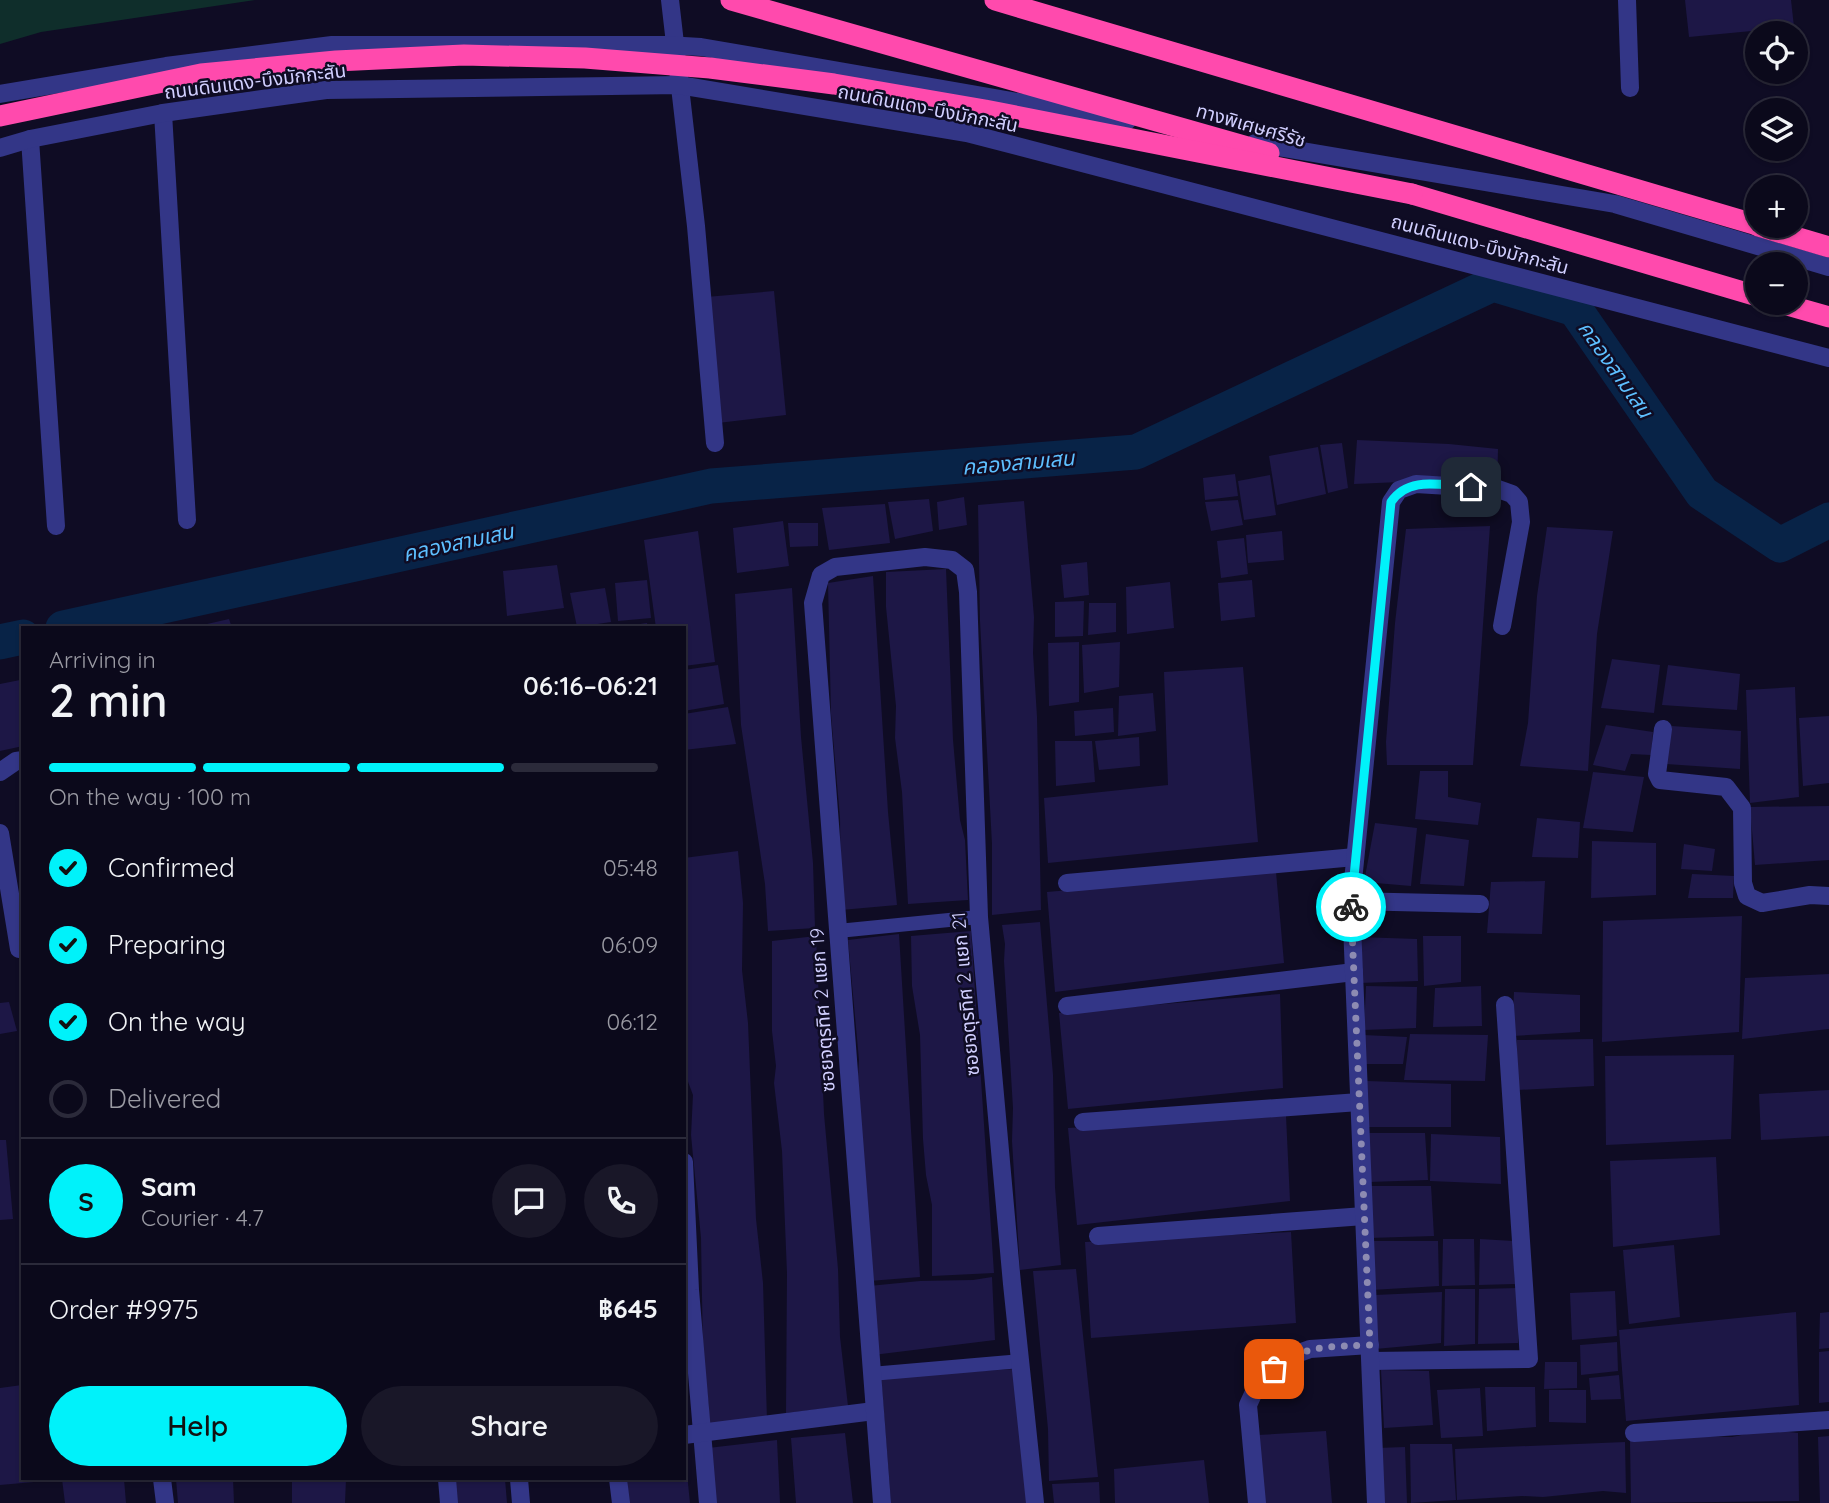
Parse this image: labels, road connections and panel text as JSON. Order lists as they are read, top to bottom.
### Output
{
  "streets": {
    "highway": ["ทางพิเศษศรีรัช"],
    "street": ["ถนนดินแดง-บึงมักกะสัน", "ซอยจตุรทิศ 2 แยก 21", "ซอยจตุรทิศ 2 แยก 19"]
  },
  "crossings": [
    ["ซอยจตุรทิศ 2 แยก 21", "ซอยจตุรทิศ 2 แยก 19"]
  ],
  "water": ["คลองสามเสน"],
  "page": {
    "map_buttons": ["+", "−"],
    "heading": ["2 min", "Arriving in", "06:16–06:21"],
    "panel": [
      "Sam",
      "Courier · 4.7",
      "Order #9975",
      "฿645"
    ],
    "bar": "On the way · 100 m",
    "list": [
      ["Confirmed", "05:48"],
      ["Preparing", "06:09"],
      ["On the way", "06:12"],
      "Delivered"
    ],
    "round": "S",
    "buttons": ["Help", "Share"]
  }
}
